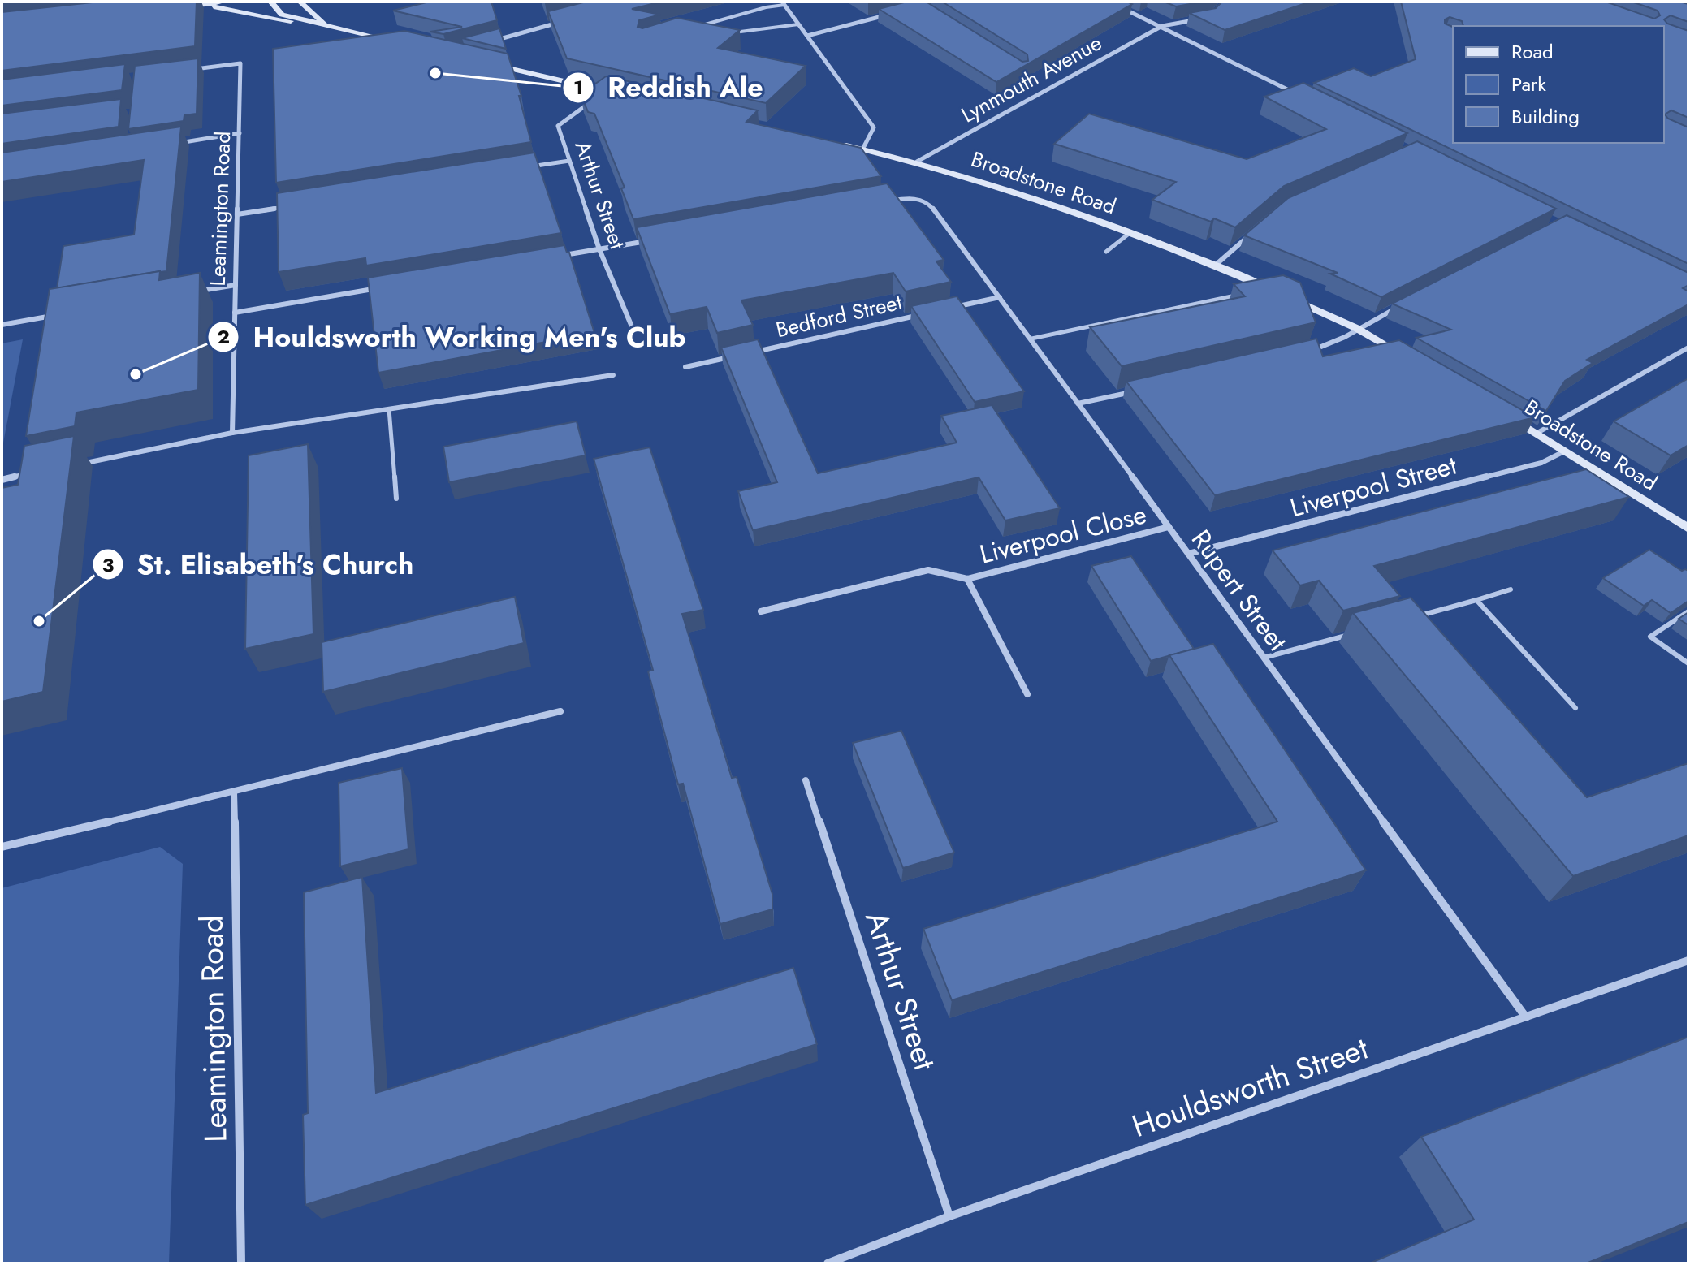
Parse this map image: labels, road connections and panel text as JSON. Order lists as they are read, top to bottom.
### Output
{
  "streets": {
    "main road": ["Broadstone Road"],
    "street": [
      "Lynmouth Avenue",
      "Arthur Street",
      "Leamington Road",
      "Bedford Street",
      "Liverpool Street",
      "Liverpool Close",
      "Rupert Street",
      "Houldsworth Street"
    ]
  },
  "crossings": [
    ["Lynmouth Avenue", "Broadstone Road"],
    ["Broadstone Road", "Liverpool Street"],
    ["Arthur Street", "Houldsworth Street"],
    ["Liverpool Street", "Rupert Street"],
    ["Liverpool Close", "Rupert Street"],
    ["Rupert Street", "Houldsworth Street"]
  ],
  "places": ["Reddish Ale", "Houldsworth Working Men's Club", "St. Elisabeth's Church"],
  "legend": ["Road", "Park", "Building"]
}
